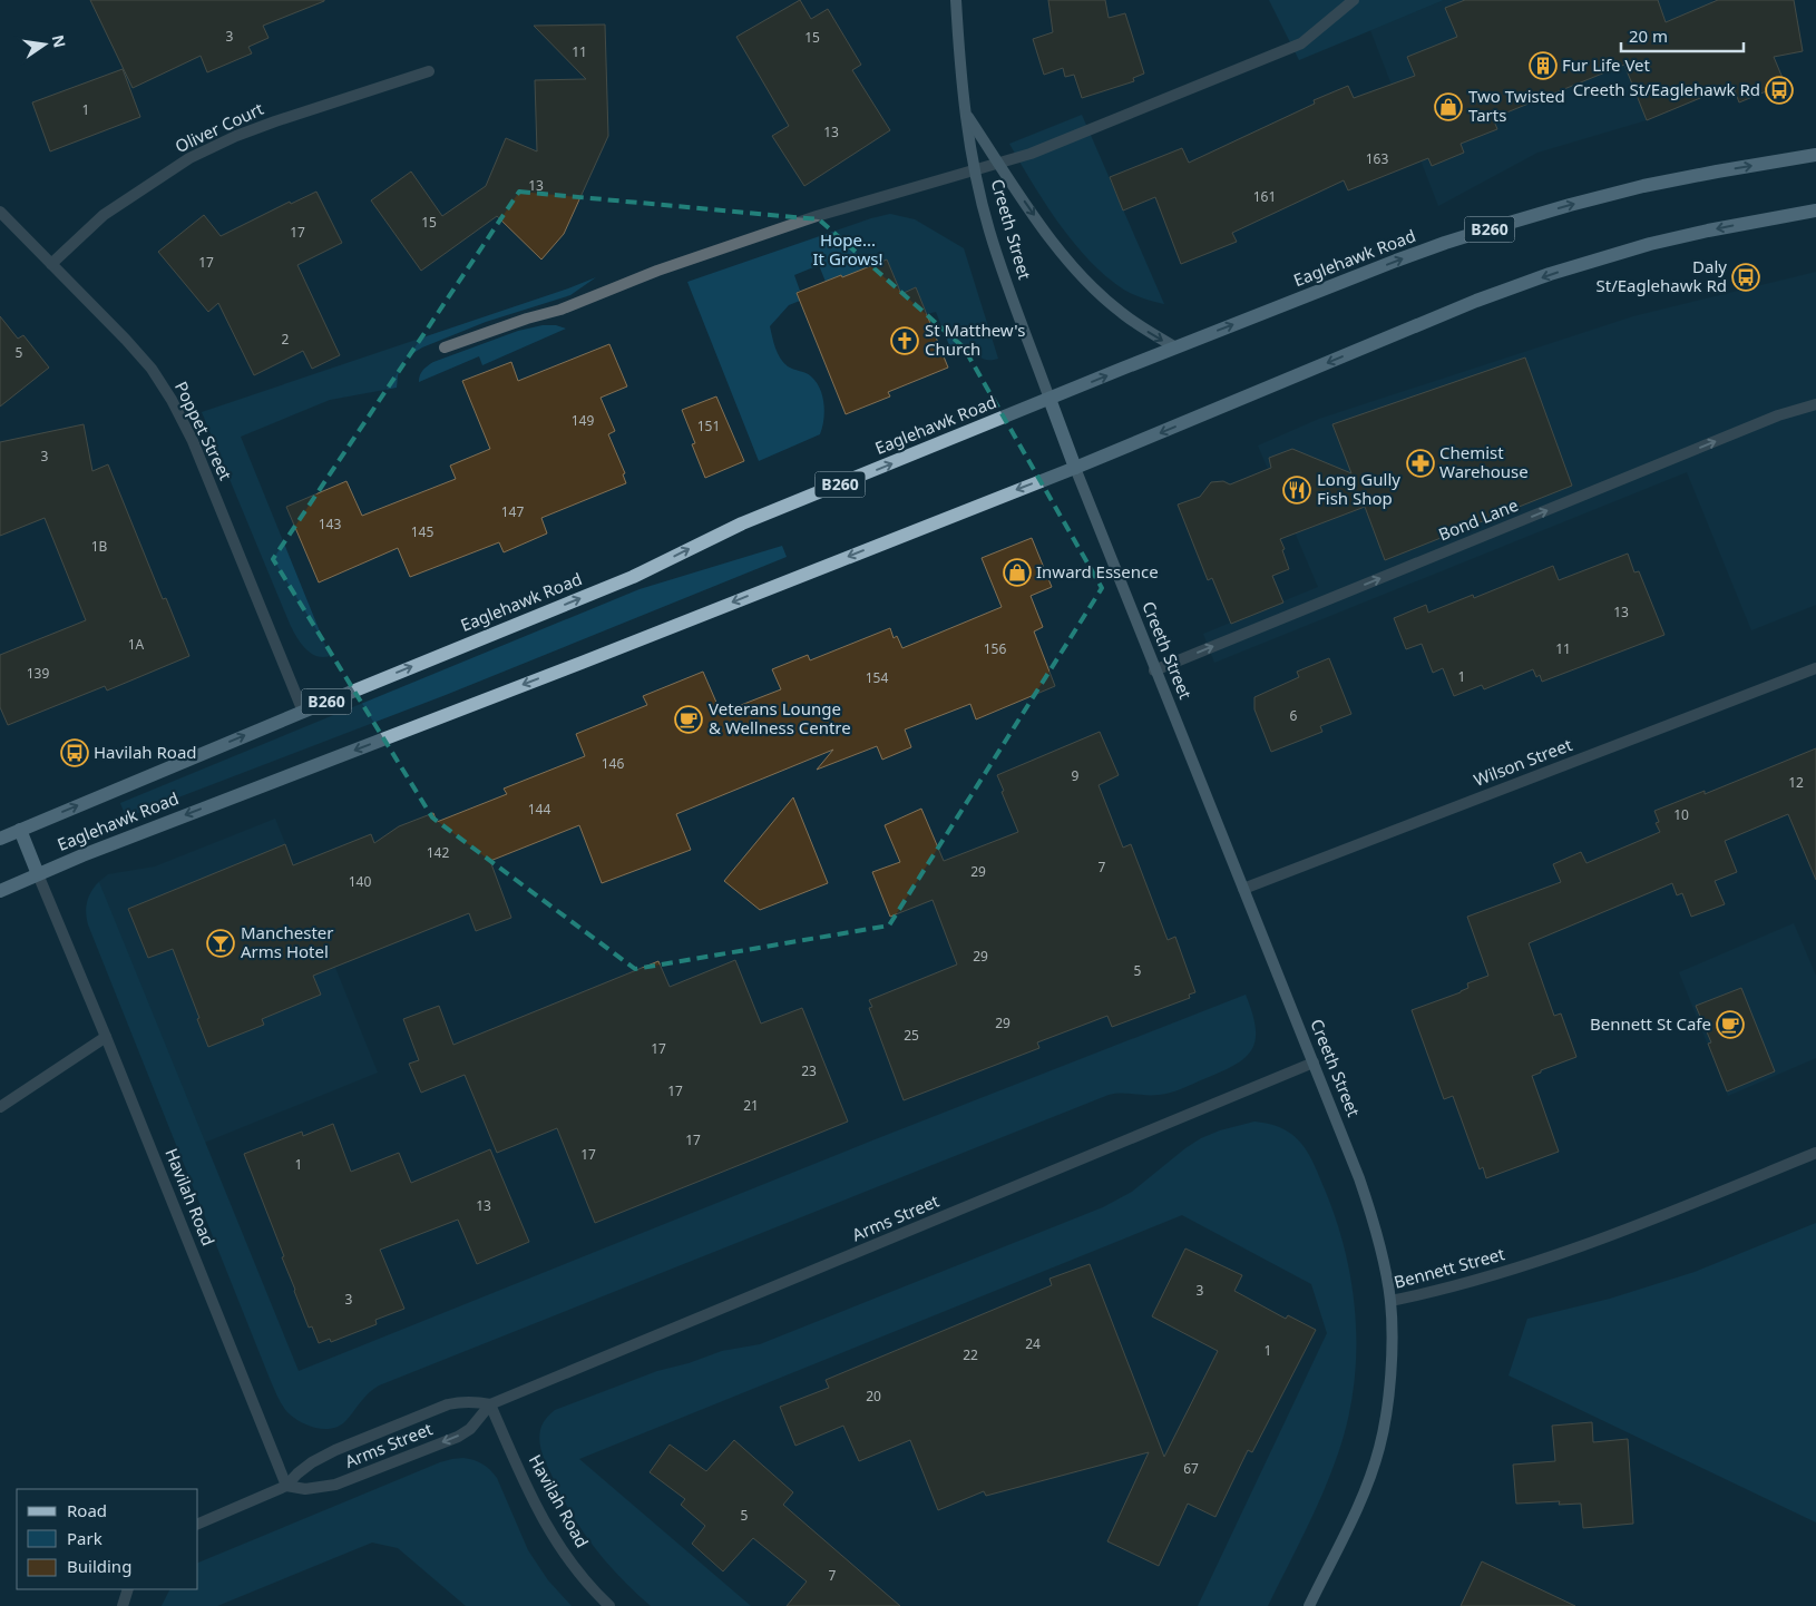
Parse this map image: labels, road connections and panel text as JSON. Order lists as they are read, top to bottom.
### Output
{
  "streets": {
    "main road": [
      "Creeth Street",
      "B260",
      "Eaglehawk Road",
      "Havilah Road"
    ],
    "street": [
      "Oliver Court",
      "Poppet Street",
      "Bond Lane",
      "Wilson Street",
      "Arms Street",
      "Bennett Street"
    ]
  },
  "crossings": [
    ["Oliver Court", "Poppet Street"],
    ["Creeth Street", "Eaglehawk Road"],
    ["Creeth Street", "Bond Lane"],
    ["Creeth Street", "Wilson Street"],
    ["Creeth Street", "Arms Street"],
    ["Creeth Street", "Bennett Street"],
    ["Eaglehawk Road", "Poppet Street"],
    ["Eaglehawk Road", "Havilah Road"],
    ["Havilah Road", "Arms Street"]
  ],
  "one_way": ["Bond Lane"],
  "parks": ["Hope... It Grows!"],
  "places": {
    "building": ["Fur Life Vet"],
    "bus stop": ["Creeth St/Eaglehawk Rd", "Daly St/Eaglehawk Rd", "Havilah Road"],
    "shop": ["Two Twisted Tarts", "Inward Essence"],
    "church": ["St Matthew's Church"],
    "pharmacy": ["Chemist Warehouse"],
    "restaurant": ["Long Gully Fish Shop"],
    "cafe": ["Veterans Lounge & Wellness Centre", "Bennett St Cafe"],
    "bar": ["Manchester Arms Hotel"]
  },
  "house_numbers": [
    "3",
    "15",
    "11",
    "1",
    "13",
    "163",
    "13",
    "161",
    "15",
    "17",
    "17",
    "2",
    "5",
    "149",
    "151",
    "3",
    "147",
    "143",
    "145",
    "1B",
    "13",
    "1A",
    "156",
    "11",
    "139",
    "1",
    "154",
    "6",
    "146",
    "9",
    "12",
    "144",
    "10",
    "142",
    "7",
    "29",
    "140",
    "29",
    "5",
    "29",
    "25",
    "17",
    "23",
    "17",
    "21",
    "17",
    "17",
    "1",
    "13",
    "3",
    "3",
    "24",
    "1",
    "22",
    "20",
    "67",
    "5",
    "7"
  ],
  "legend": ["Road", "Park", "Building"],
  "scale_bar": "20 m",
  "north": "right"
}
